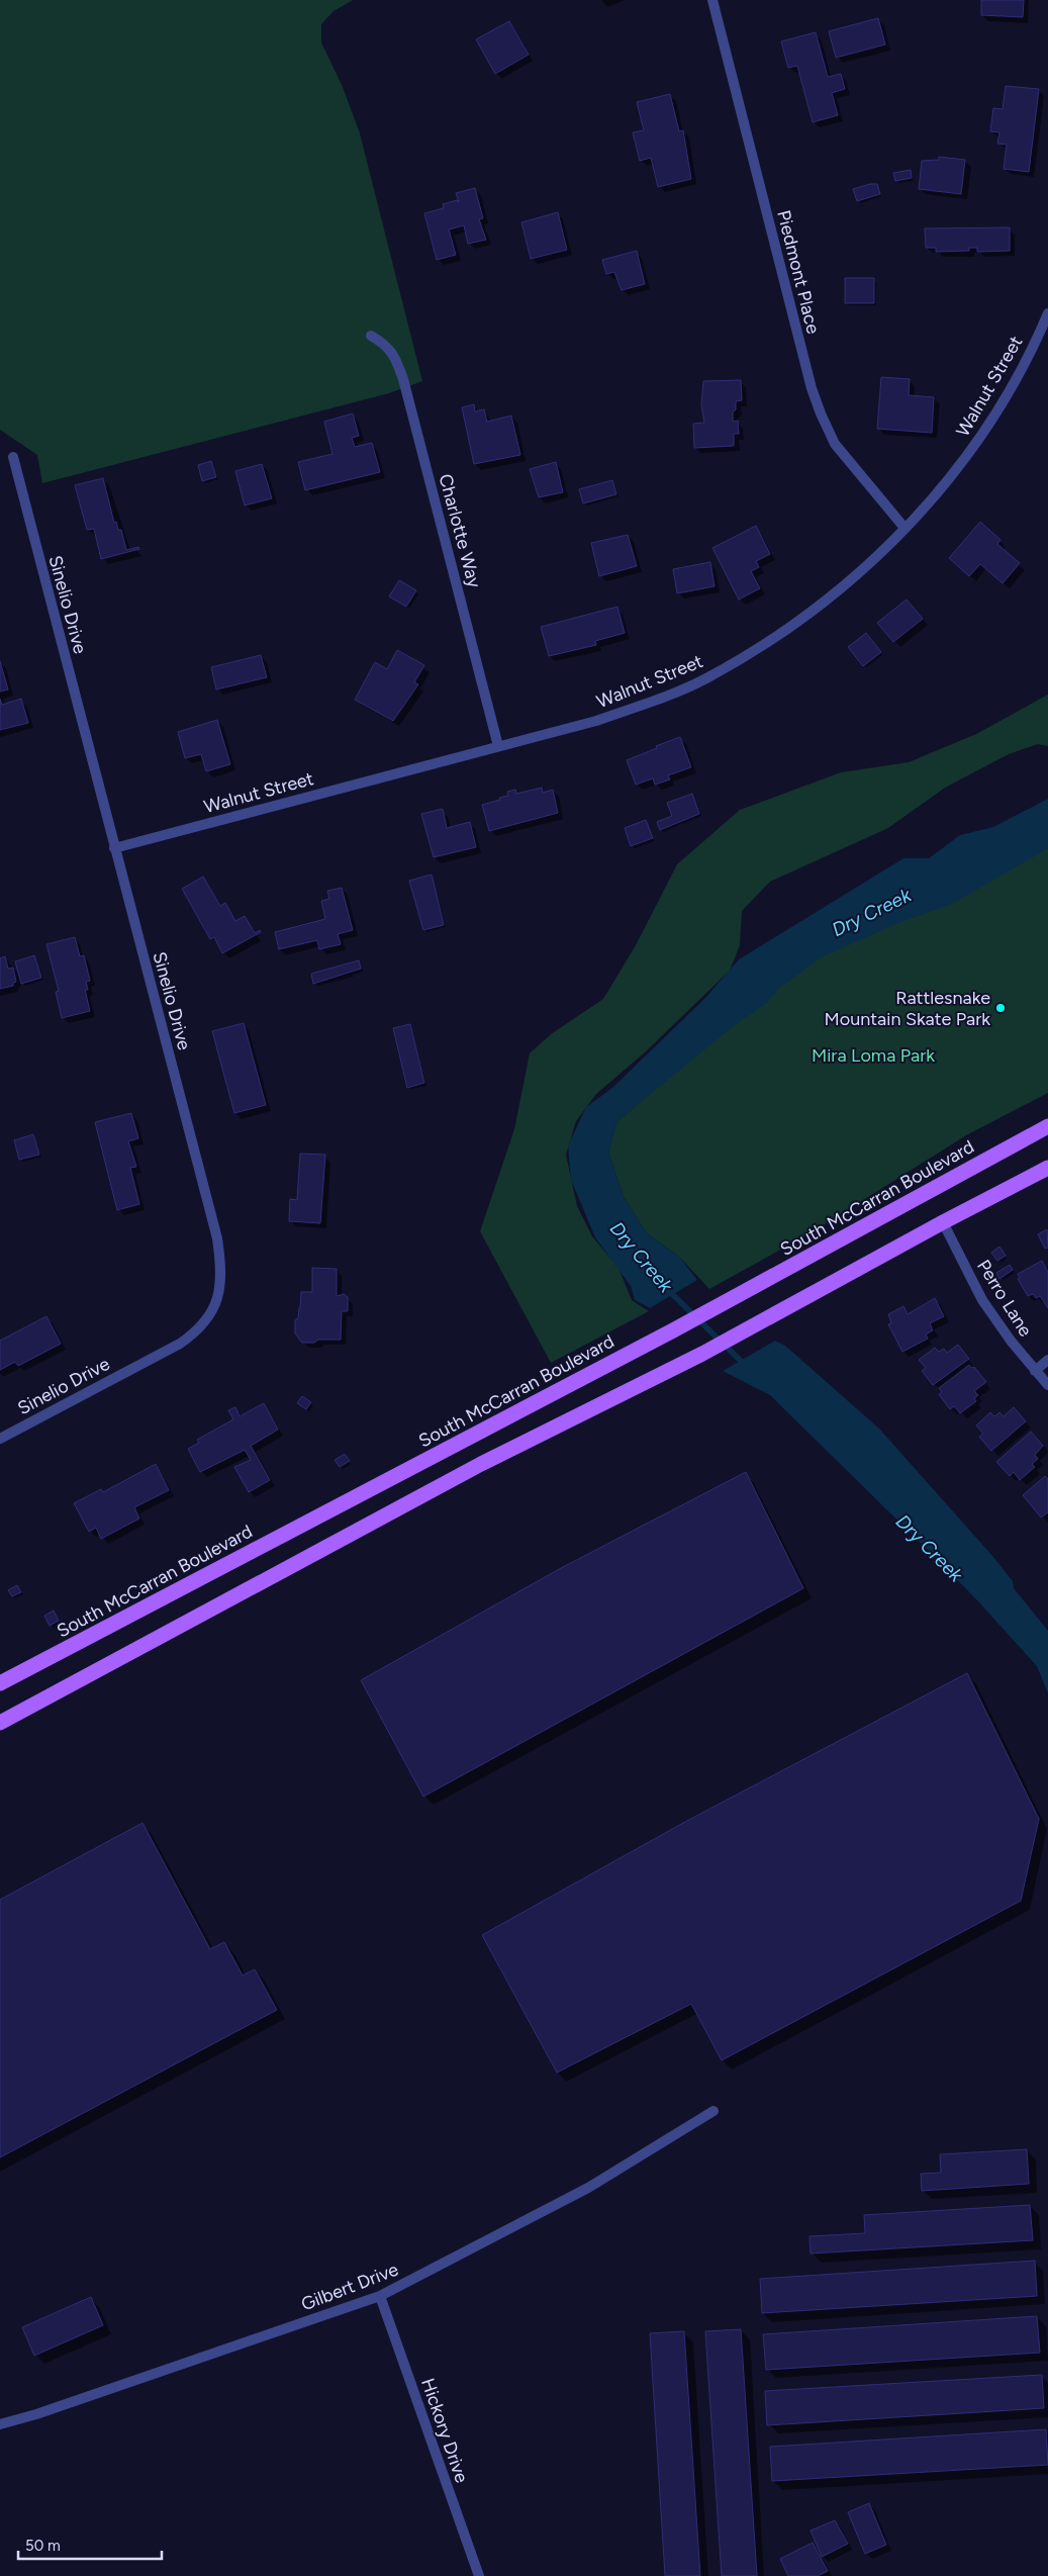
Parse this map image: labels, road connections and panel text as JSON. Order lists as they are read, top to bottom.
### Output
{
  "streets": {
    "main road": ["South McCarran Boulevard"],
    "street": [
      "Piedmont Place",
      "Walnut Street",
      "Charlotte Way",
      "Sinelio Drive",
      "Perro Lane",
      "Gilbert Drive",
      "Hickory Drive"
    ]
  },
  "crossings": [
    ["Piedmont Place", "Walnut Street"],
    ["Walnut Street", "Charlotte Way"],
    ["Walnut Street", "Sinelio Drive"],
    ["Gilbert Drive", "Hickory Drive"]
  ],
  "water": ["Dry Creek"],
  "parks": ["Mira Loma Park"],
  "places": ["Rattlesnake Mountain Skate Park"],
  "scale_bar": "50 m"
}
